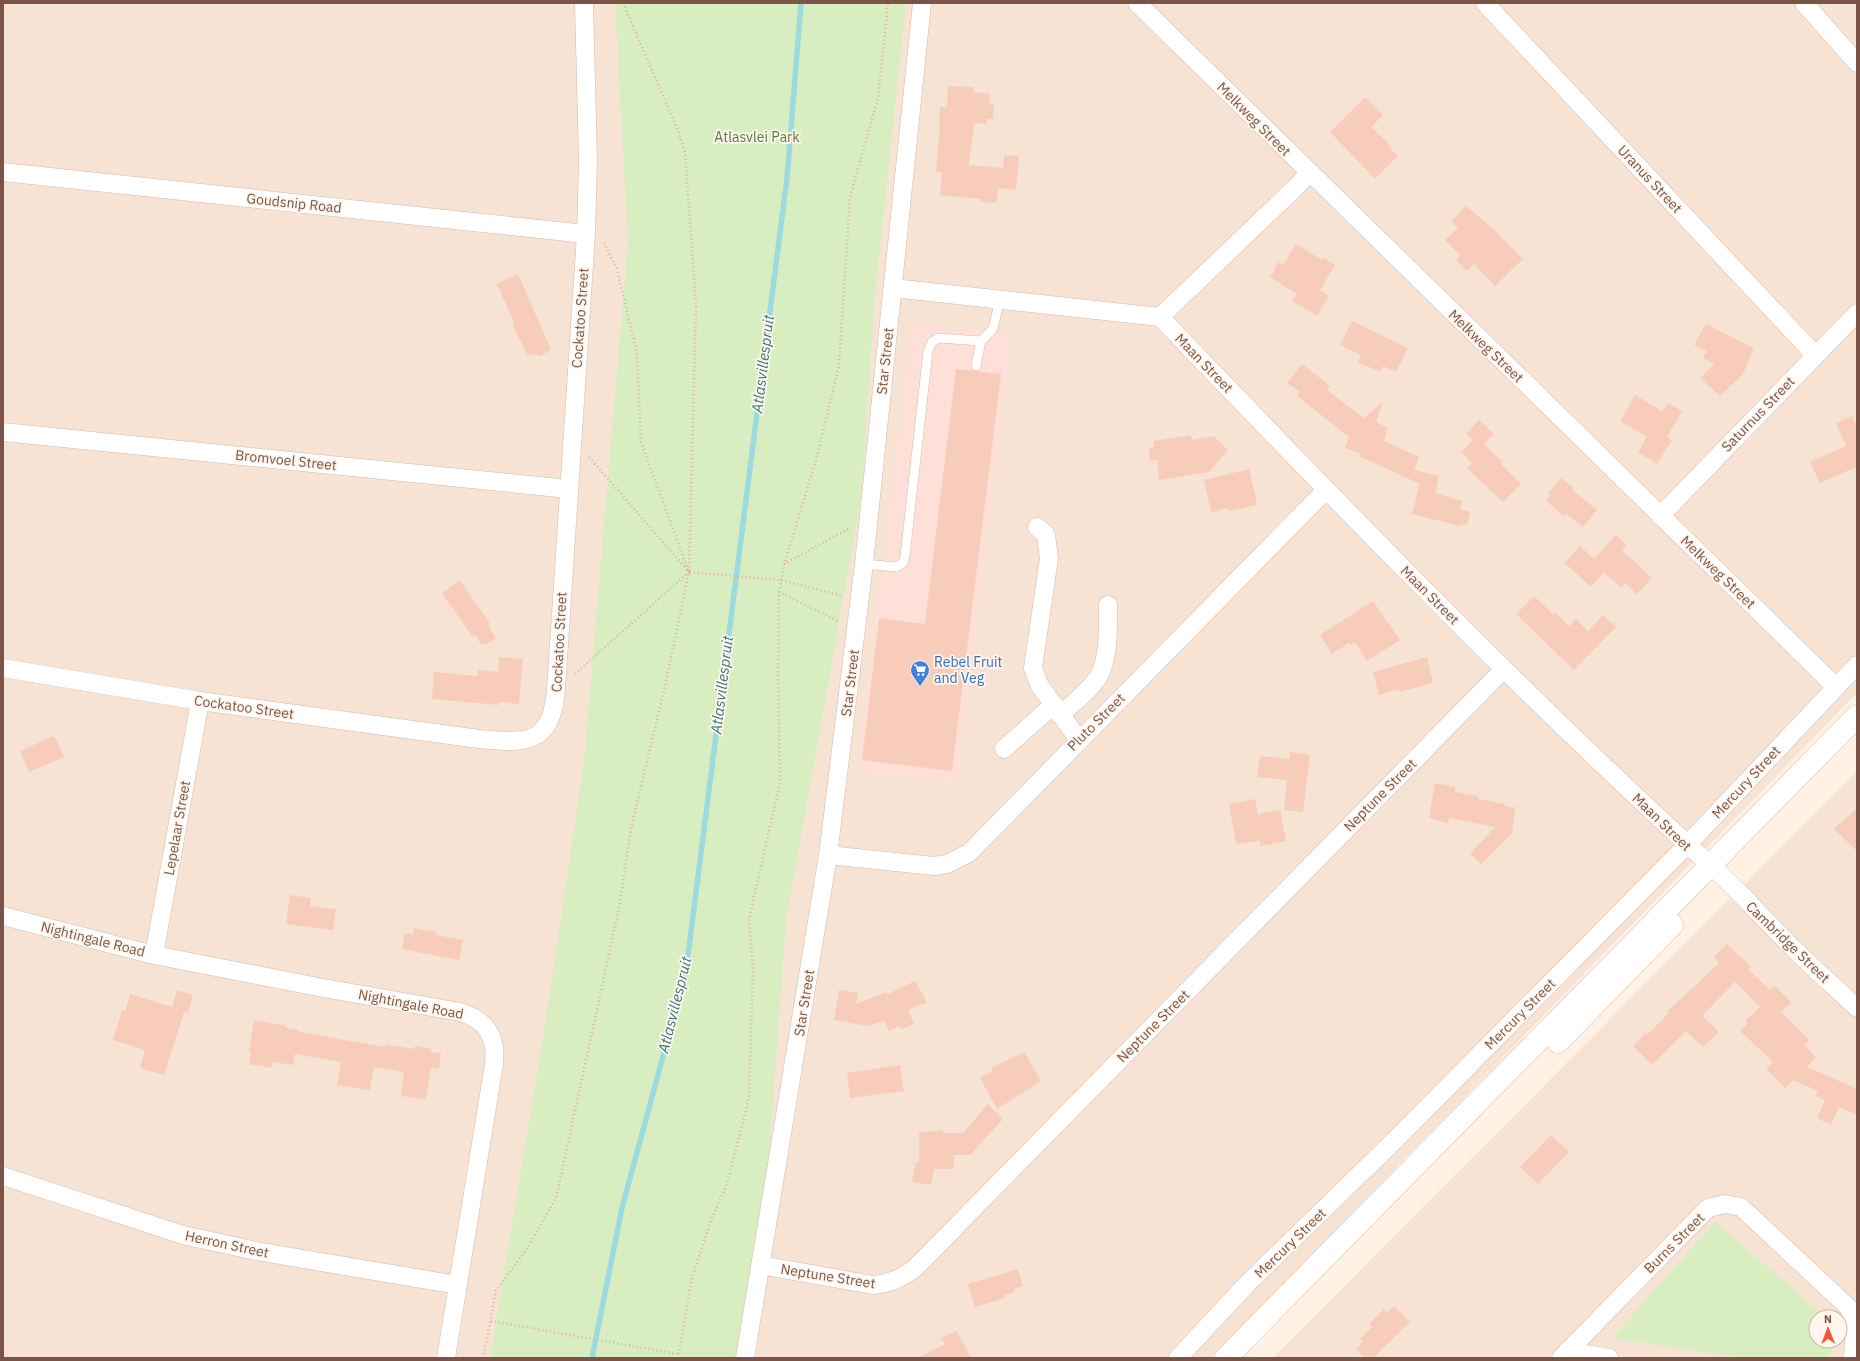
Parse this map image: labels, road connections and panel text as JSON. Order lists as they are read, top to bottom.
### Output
{
  "streets": {
    "street": [
      "Melkweg Street",
      "Uranus Street",
      "Goudsnip Road",
      "Cockatoo Street",
      "Star Street",
      "Maan Street",
      "Saturnus Street",
      "Bromvoel Street",
      "Pluto Street",
      "Mercury Street",
      "Neptune Street",
      "Lepelaar Street",
      "Nightingale Road",
      "Cambridge Street",
      "Burns Street",
      "Herron Street"
    ]
  },
  "crossings": [
    ["Melkweg Street", "Saturnus Street"],
    ["Melkweg Street", "Mercury Street"],
    ["Uranus Street", "Saturnus Street"],
    ["Goudsnip Road", "Cockatoo Street"],
    ["Cockatoo Street", "Bromvoel Street"],
    ["Cockatoo Street", "Lepelaar Street"],
    ["Star Street", "Pluto Street"],
    ["Star Street", "Neptune Street"],
    ["Maan Street", "Pluto Street"],
    ["Maan Street", "Mercury Street"],
    ["Maan Street", "Neptune Street"],
    ["Maan Street", "Cambridge Street"],
    ["Lepelaar Street", "Nightingale Road"],
    ["Nightingale Road", "Herron Street"]
  ],
  "water": ["Atlasvillespruit"],
  "parks": ["Atlasvlei Park"],
  "places": {
    "supermarket": ["Rebel Fruit and Veg"]
  },
  "north": "top"
}
